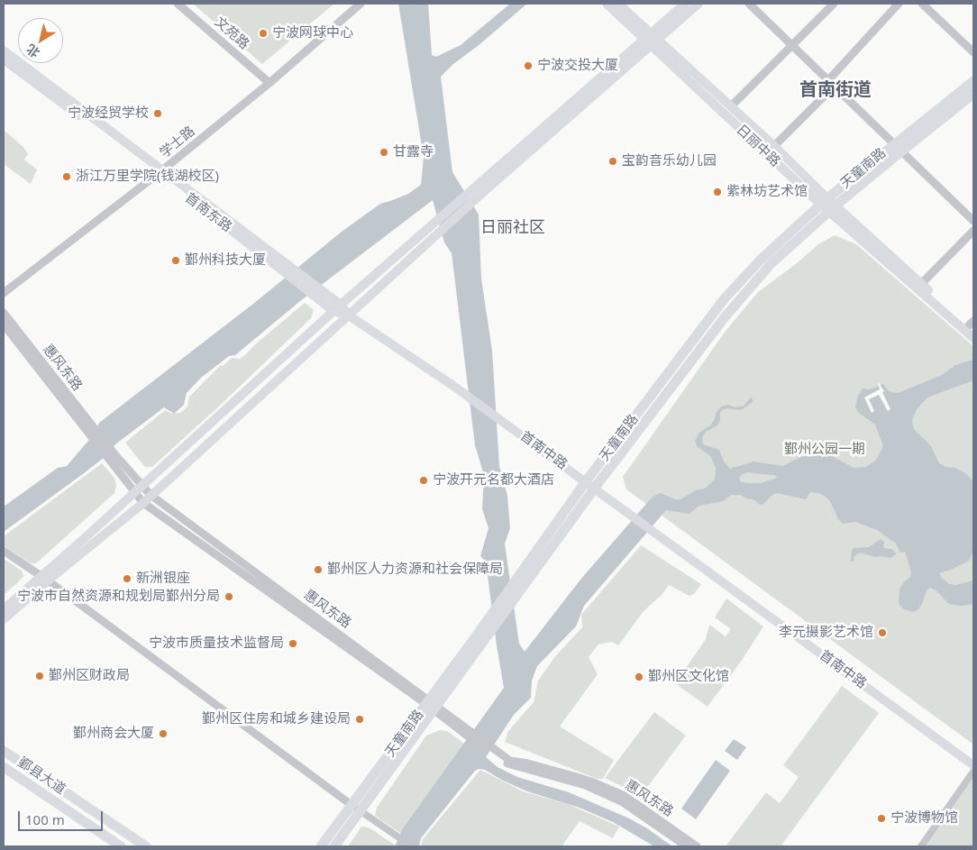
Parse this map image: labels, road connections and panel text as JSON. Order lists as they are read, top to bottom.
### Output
{
  "streets": {
    "main road": [
      "日丽中路",
      "天童南路",
      "首南东路",
      "首南中路",
      "鄞县大道"
    ],
    "street": ["文苑路", "学士路", "惠风东路"]
  },
  "crossings": [
    ["文苑路", "学士路"],
    ["学士路", "首南东路"],
    ["日丽中路", "天童南路"],
    ["天童南路", "惠风东路"],
    ["天童南路", "首南中路"],
    ["首南东路", "首南中路"]
  ],
  "districts": ["首南街道", "日丽社区"],
  "parks": ["鄞州公园一期"],
  "places": [
    "宁波网球中心",
    "宁波交投大厦",
    "宁波经贸学校",
    "甘露寺",
    "宝韵音乐幼儿园",
    "浙江万里学院(钱湖校区)",
    "紫林坊艺术馆",
    "鄞州科技大厦",
    "宁波开元名都大酒店",
    "鄞州区人力资源和社会保障局",
    "新洲银座",
    "宁波市自然资源和规划局鄞州分局",
    "李元摄影艺术馆",
    "宁波市质量技术监督局",
    "鄞州区财政局",
    "鄞州区文化馆",
    "鄞州区住房和城乡建设局",
    "鄞州商会大厦",
    "宁波博物馆"
  ],
  "scale_bar": "100 m",
  "north": "bottom left"
}
